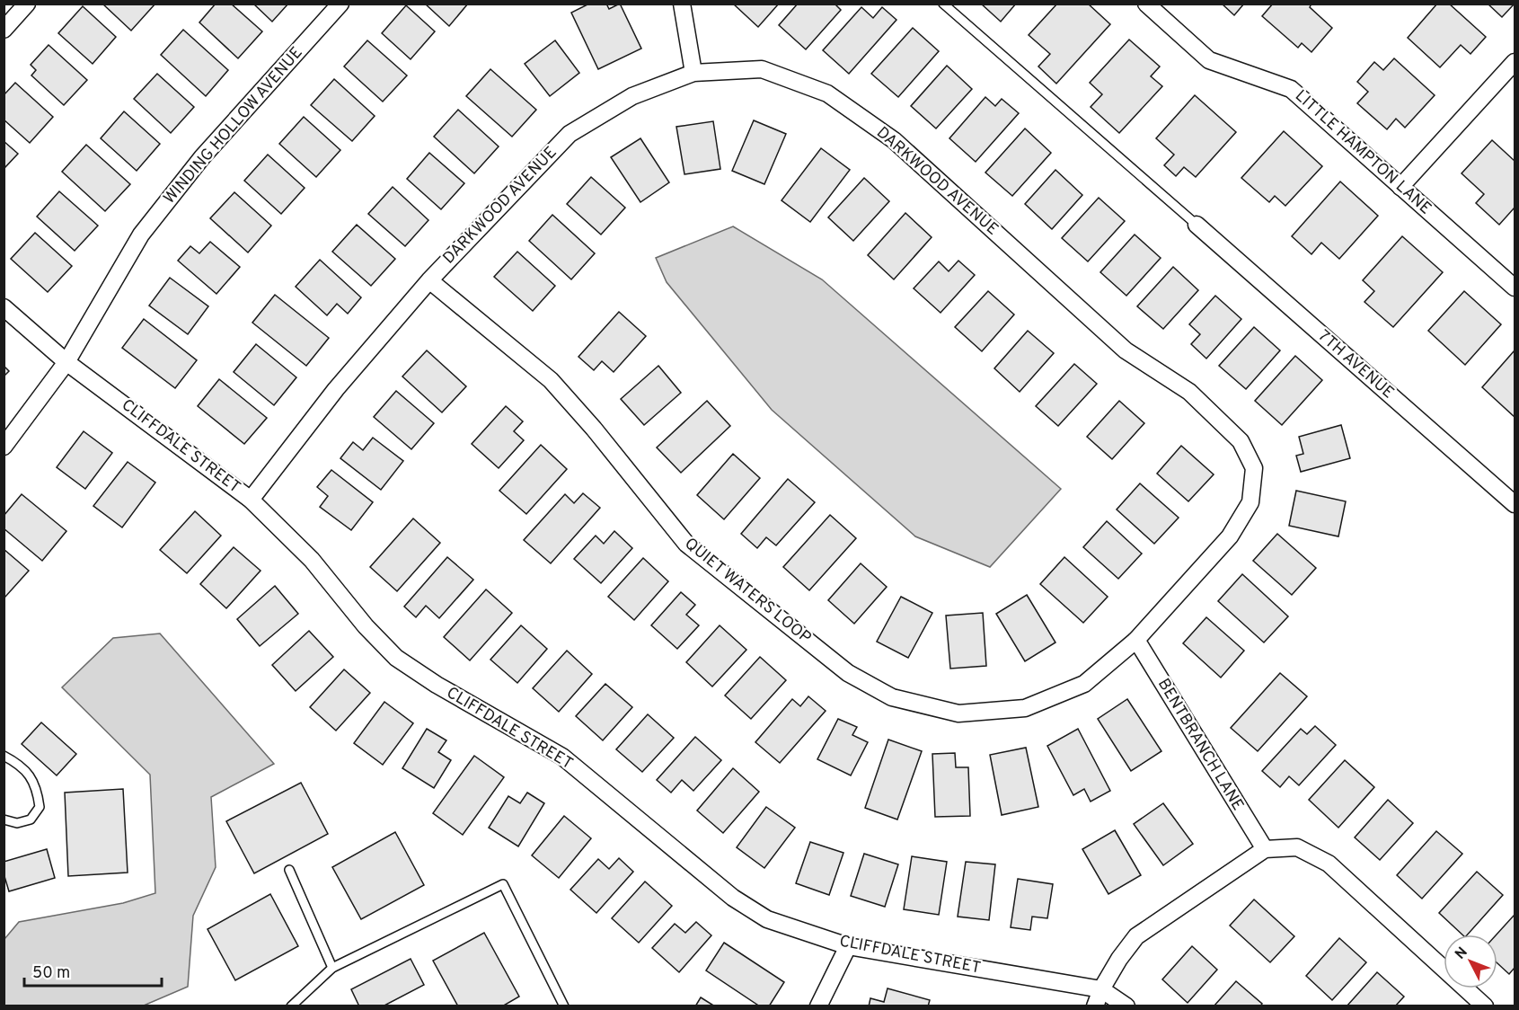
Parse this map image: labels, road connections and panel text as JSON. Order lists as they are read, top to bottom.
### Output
{
  "streets": {
    "street": [
      "WINDING HOLLOW AVENUE",
      "LITTLE HAMPTON LANE",
      "DARKWOOD AVENUE",
      "7TH AVENUE",
      "CLIFFDALE STREET",
      "QUIET WATERS LOOP",
      "BENTBRANCH LANE"
    ]
  },
  "crossings": [
    ["WINDING HOLLOW AVENUE", "CLIFFDALE STREET"],
    ["DARKWOOD AVENUE", "CLIFFDALE STREET"],
    ["DARKWOOD AVENUE", "QUIET WATERS LOOP"],
    ["DARKWOOD AVENUE", "BENTBRANCH LANE"],
    ["QUIET WATERS LOOP", "BENTBRANCH LANE"]
  ],
  "scale_bar": "50 m",
  "north": "top left"
}
